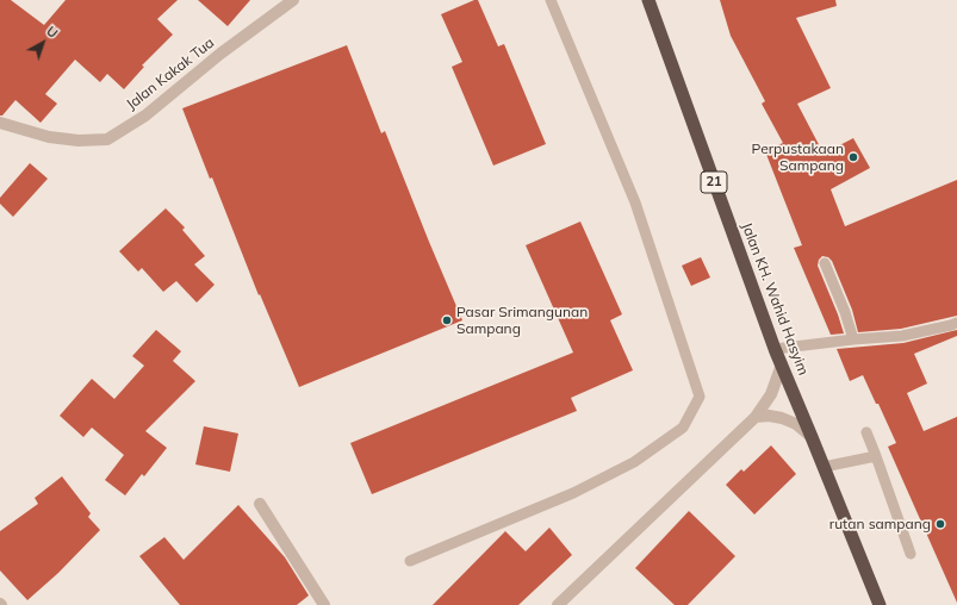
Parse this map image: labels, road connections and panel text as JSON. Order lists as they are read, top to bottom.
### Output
{
  "streets": {
    "highway": ["21", "Jalan KH. Wahid Hasyim"],
    "street": ["Jalan Kakak Tua"]
  },
  "places": ["Perpustakaan Sampang", "Pasar Srimangunan Sampang", "rutan sampang"],
  "north": "top right"
}
